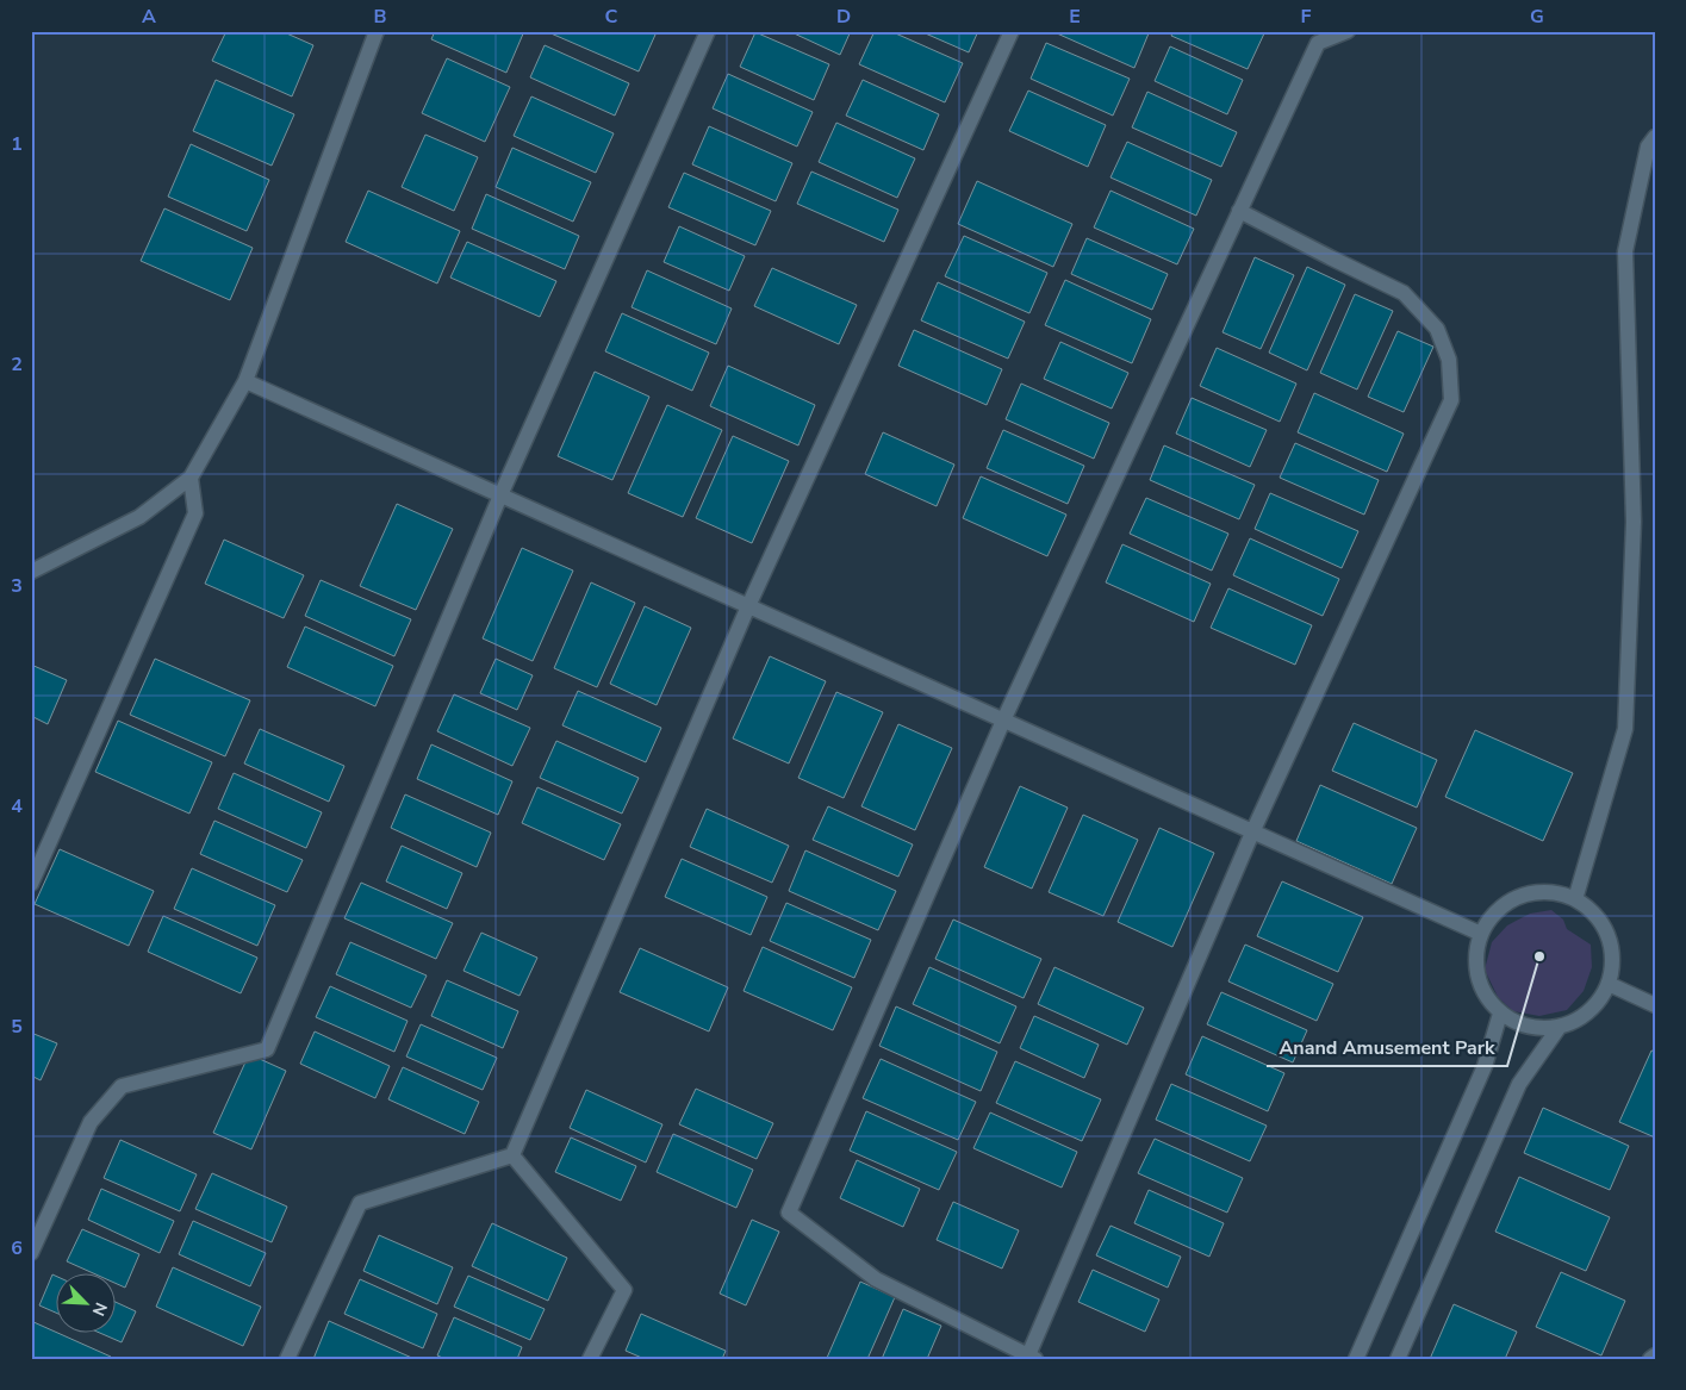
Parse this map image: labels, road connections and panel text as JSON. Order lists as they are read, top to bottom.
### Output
{
  "places": ["Anand Amusement Park"],
  "north": "bottom right",
  "grid": {
    "columns": [
      "A",
      "B",
      "C",
      "D",
      "E",
      "F",
      "G"
    ],
    "rows": [
      "1",
      "2",
      "3",
      "4",
      "5",
      "6"
    ]
  }
}
